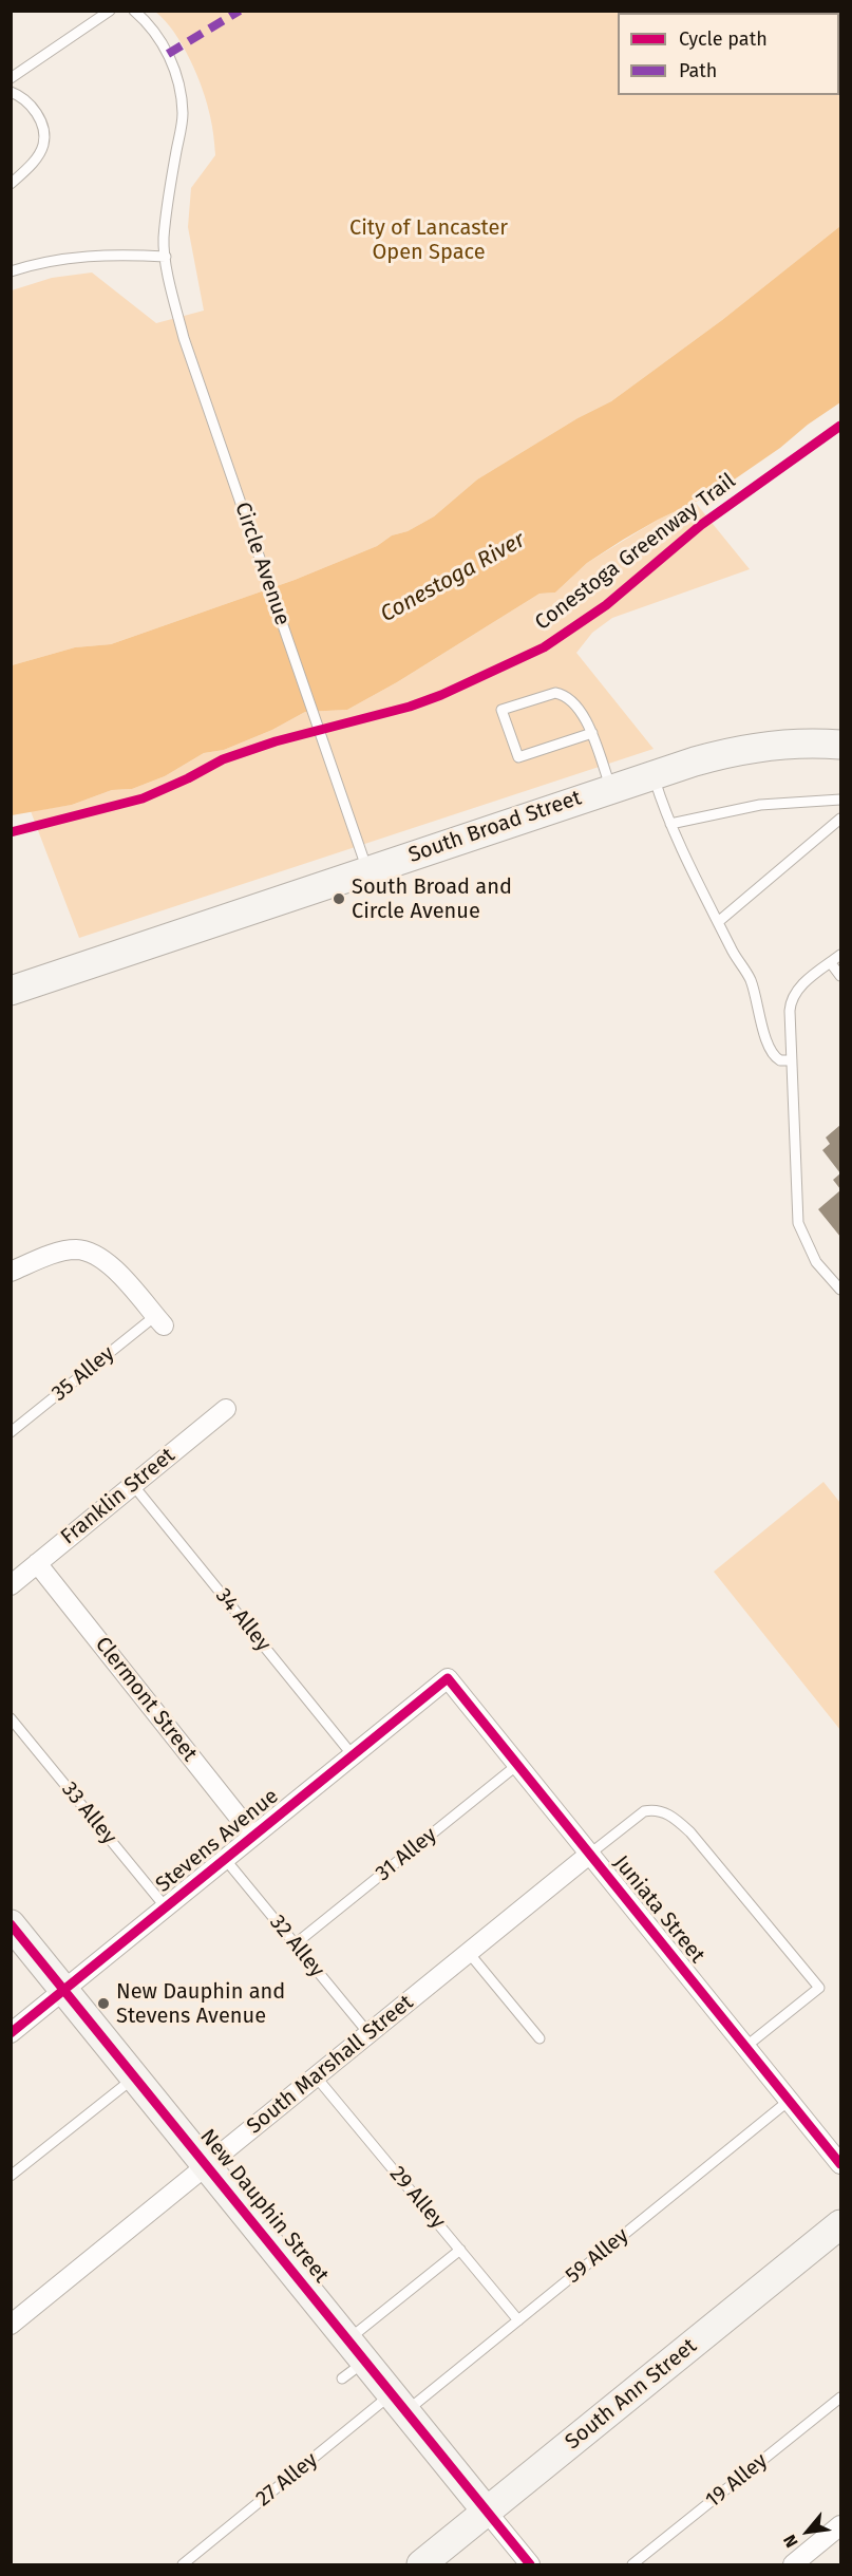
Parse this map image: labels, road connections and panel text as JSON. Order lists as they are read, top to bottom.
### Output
{
  "streets": {
    "street": [
      "South Broad Street",
      "Franklin Street",
      "Clermont Street",
      "Stevens Avenue",
      "Juniata Street",
      "South Marshall Street",
      "New Dauphin Street",
      "South Ann Street"
    ],
    "lane": [
      "Circle Avenue",
      "35 Alley",
      "34 Alley",
      "33 Alley",
      "31 Alley",
      "32 Alley",
      "29 Alley",
      "59 Alley",
      "27 Alley",
      "19 Alley"
    ],
    "cycle path": ["Conestoga Greenway Trail"]
  },
  "crossings": [
    ["Circle Avenue", "South Broad Street"],
    ["Franklin Street", "34 Alley"],
    ["Franklin Street", "Clermont Street"],
    ["34 Alley", "Stevens Avenue"],
    ["Clermont Street", "Stevens Avenue"],
    ["33 Alley", "Stevens Avenue"],
    ["Stevens Avenue", "Juniata Street"],
    ["Stevens Avenue", "32 Alley"],
    ["Stevens Avenue", "New Dauphin Street"],
    ["31 Alley", "Juniata Street"],
    ["31 Alley", "32 Alley"],
    ["Juniata Street", "South Marshall Street"],
    ["Juniata Street", "59 Alley"],
    ["32 Alley", "South Marshall Street"],
    ["South Marshall Street", "29 Alley"],
    ["South Marshall Street", "New Dauphin Street"],
    ["29 Alley", "59 Alley"],
    ["New Dauphin Street", "59 Alley"],
    ["New Dauphin Street", "South Ann Street"],
    ["New Dauphin Street", "27 Alley"],
    ["59 Alley", "27 Alley"]
  ],
  "water": ["Conestoga River"],
  "parks": ["City of Lancaster Open Space"],
  "places": ["South Broad and Circle Avenue", "New Dauphin and Stevens Avenue"],
  "legend": ["Cycle path", "Path"],
  "north": "bottom left"
}
